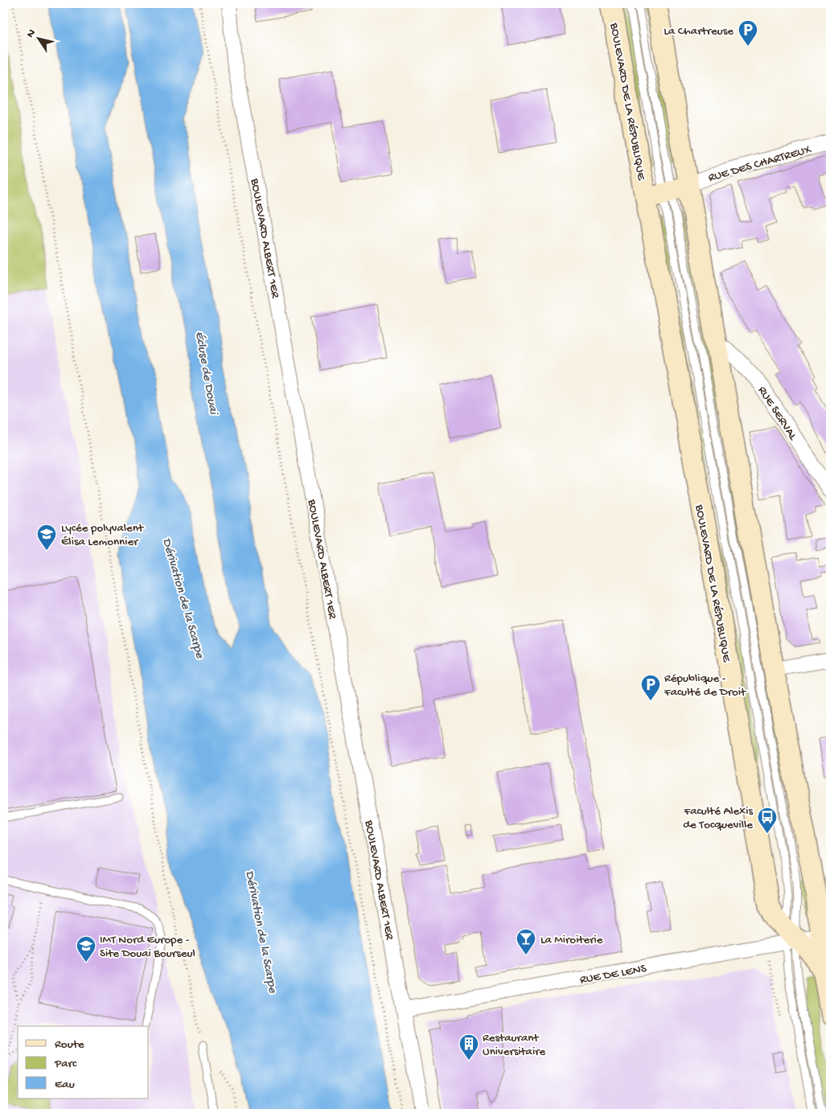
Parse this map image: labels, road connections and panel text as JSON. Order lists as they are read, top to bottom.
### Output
{
  "streets": {
    "main road": ["BOULEVARD DE LA RÉPUBLIQUE"],
    "street": [
      "RUE DES CHARTREUX",
      "BOULEVARD ALBERT 1ER",
      "RUE SERVAL",
      "RUE DE LENS"
    ]
  },
  "crossings": [
    ["BOULEVARD DE LA RÉPUBLIQUE", "RUE DES CHARTREUX"],
    ["BOULEVARD DE LA RÉPUBLIQUE", "RUE SERVAL"],
    ["BOULEVARD DE LA RÉPUBLIQUE", "RUE DE LENS"],
    ["BOULEVARD ALBERT 1ER", "RUE DE LENS"]
  ],
  "water": ["Écluse de Douai", "Dérivation de la Scarpe"],
  "places": {
    "parking": ["La Chartreuse", "République - Faculté de Droit"],
    "school or university": ["Lycée polyvalent Élisa Lemonnier", "IMT Nord Europe - Site Douai Bourseul"],
    "bus stop": ["Faculté Alexis de Tocqueville"],
    "bar": ["La Miroiterie"],
    "building": ["Restaurant Universitaire"]
  },
  "legend": ["Route", "Parc", "Eau"],
  "north": "top left"
}
